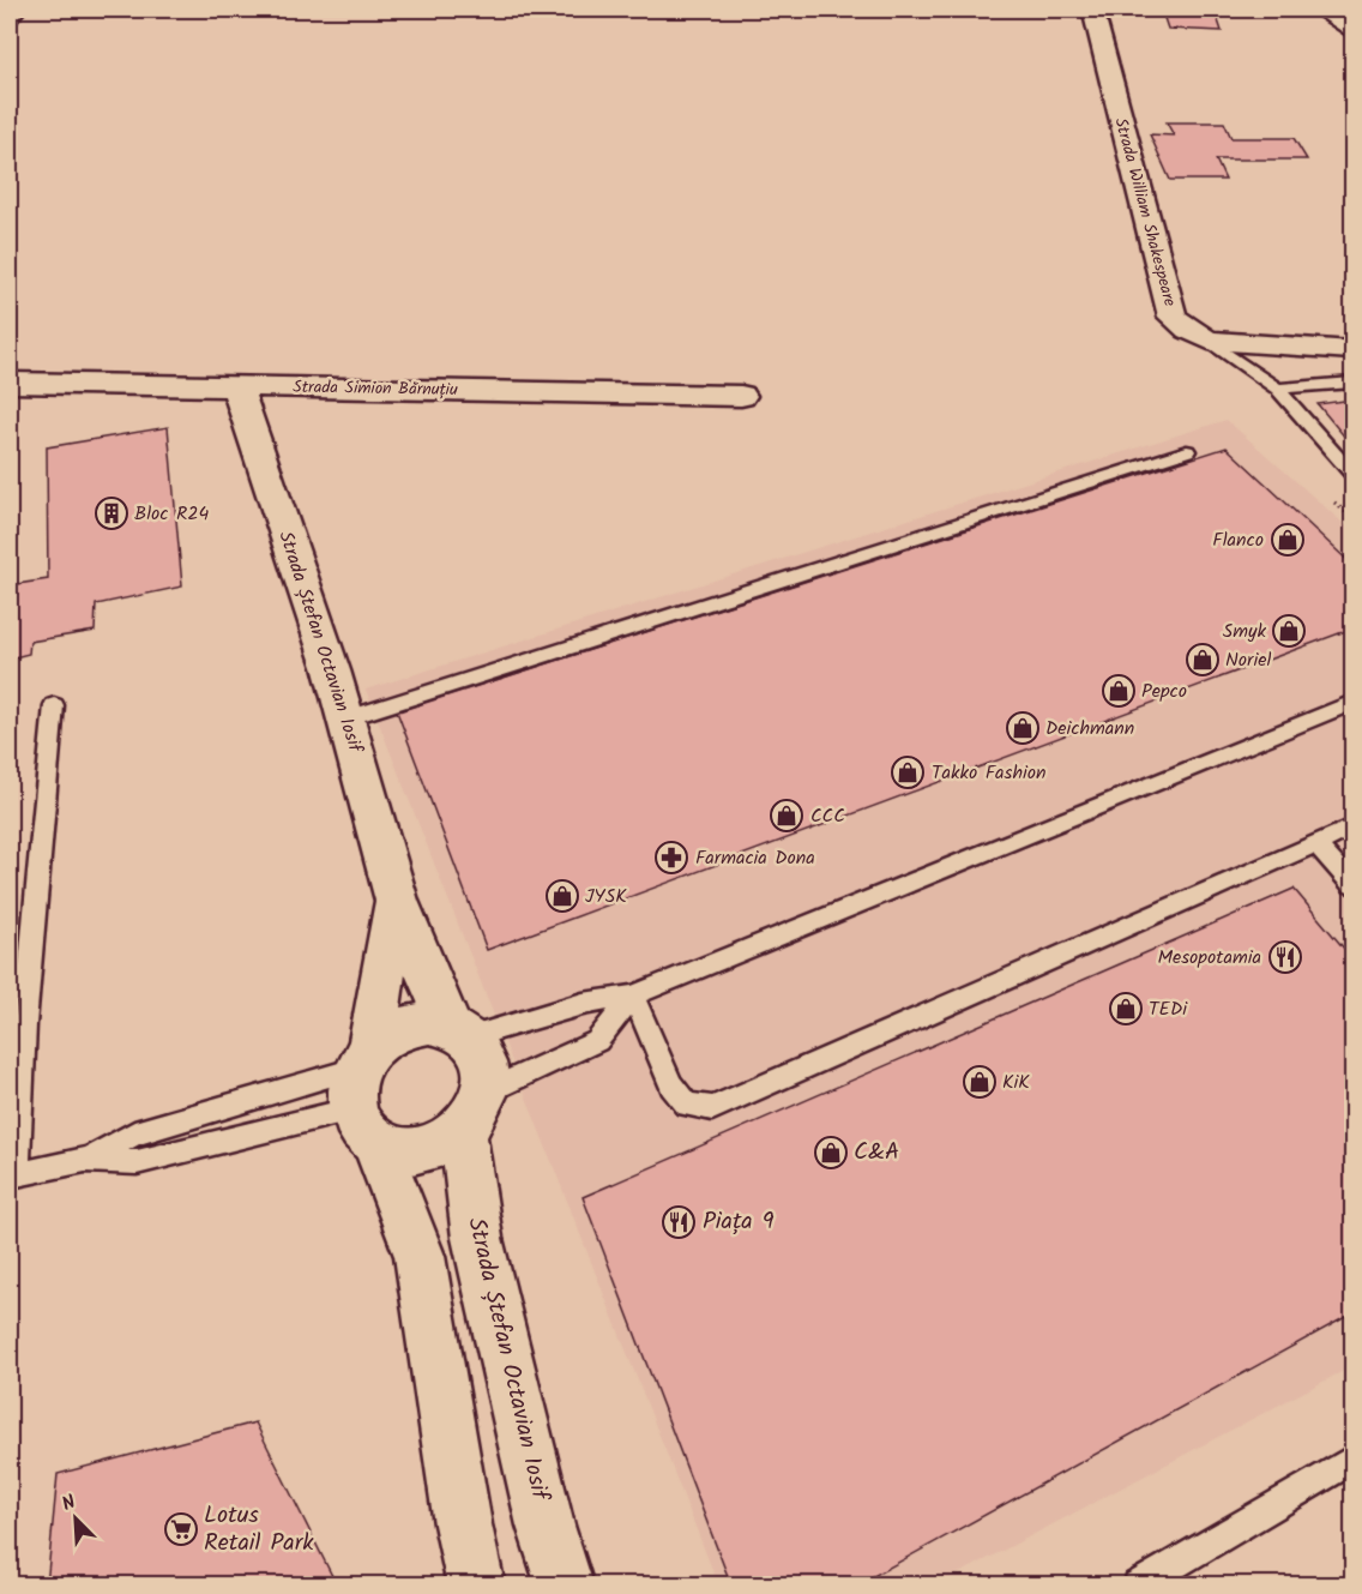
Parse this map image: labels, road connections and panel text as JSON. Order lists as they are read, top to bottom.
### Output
{
  "streets": {
    "street": ["Strada William Shakespeare", "Strada Simion Bărnuțiu", "Strada Ștefan Octavian Iosif"]
  },
  "crossings": [
    ["Strada Simion Bărnuțiu", "Strada Ștefan Octavian Iosif"]
  ],
  "places": {
    "building": ["Bloc R24"],
    "shop": [
      "Flanco",
      "Smyk",
      "Noriel",
      "Pepco",
      "Deichmann",
      "Takko Fashion",
      "CCC",
      "JYSK",
      "TEDi",
      "KiK",
      "C&A"
    ],
    "pharmacy": ["Farmacia Dona"],
    "restaurant": ["Mesopotamia", "Piața 9"],
    "supermarket": ["Lotus Retail Park"]
  },
  "north": "top left"
}
